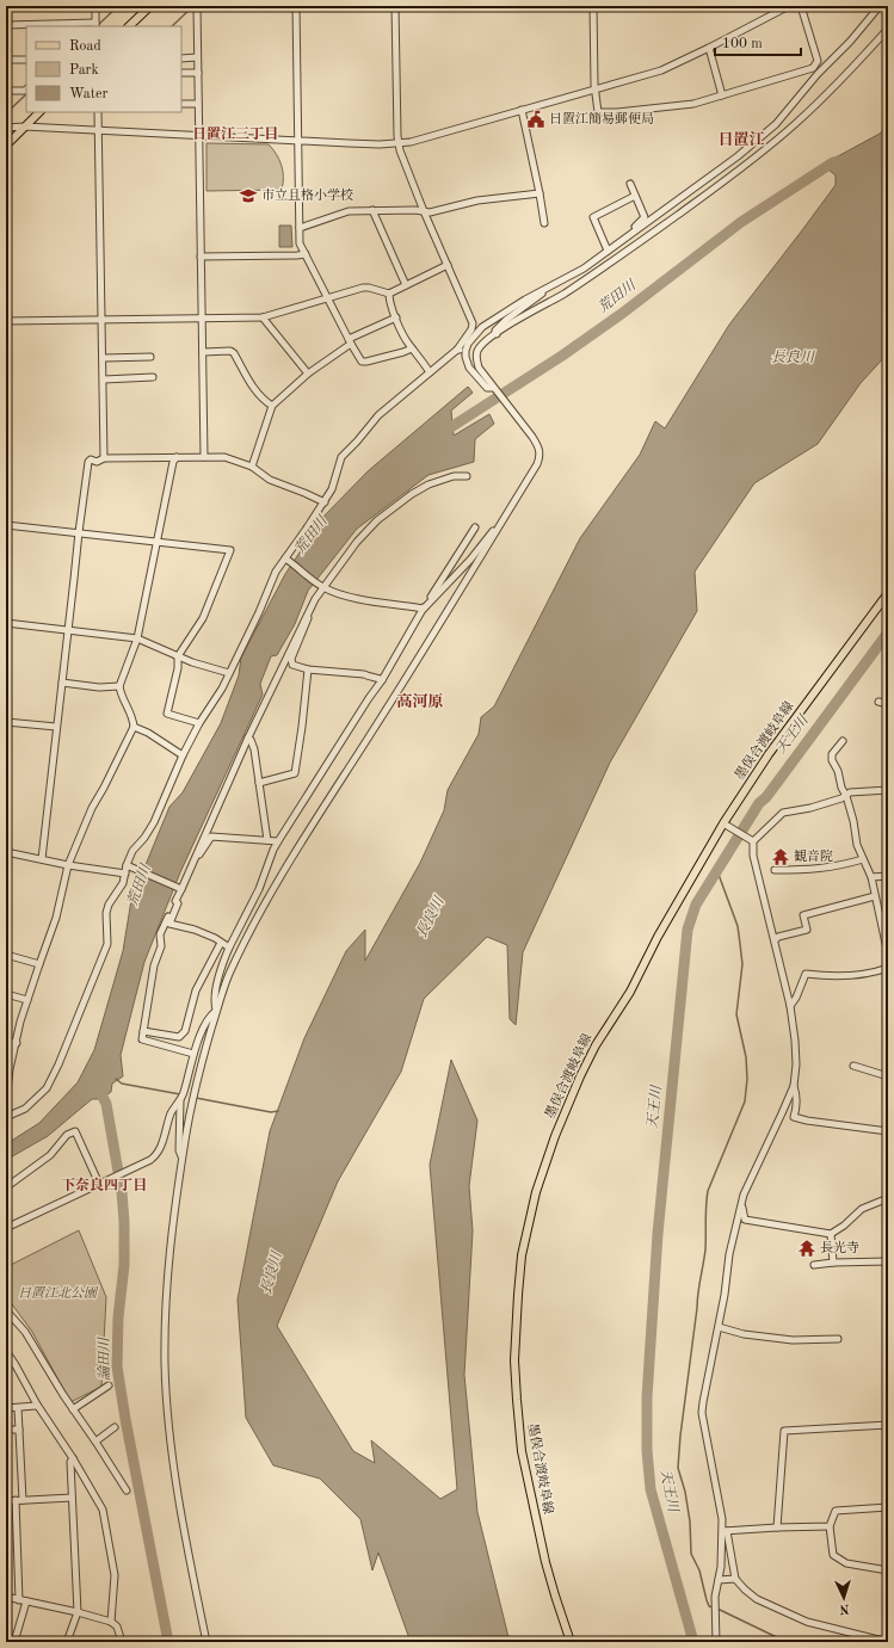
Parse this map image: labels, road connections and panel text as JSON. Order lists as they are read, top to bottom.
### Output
{
  "streets": {
    "main road": ["墨俣合渡岐阜線"]
  },
  "districts": [
    "日置江三丁目",
    "日置江",
    "高河原",
    "下奈良四丁目"
  ],
  "water": [
    "荒田川",
    "長良川",
    "天王川",
    "論田川"
  ],
  "parks": ["日置江北公園"],
  "places": {
    "public building": ["日置江簡易郵便局"],
    "school or university": ["市立且格小学校"],
    "temple": ["観音院", "長光寺"]
  },
  "legend": ["Road", "Park", "Water"],
  "scale_bar": "100 m",
  "north": "bottom"
}
